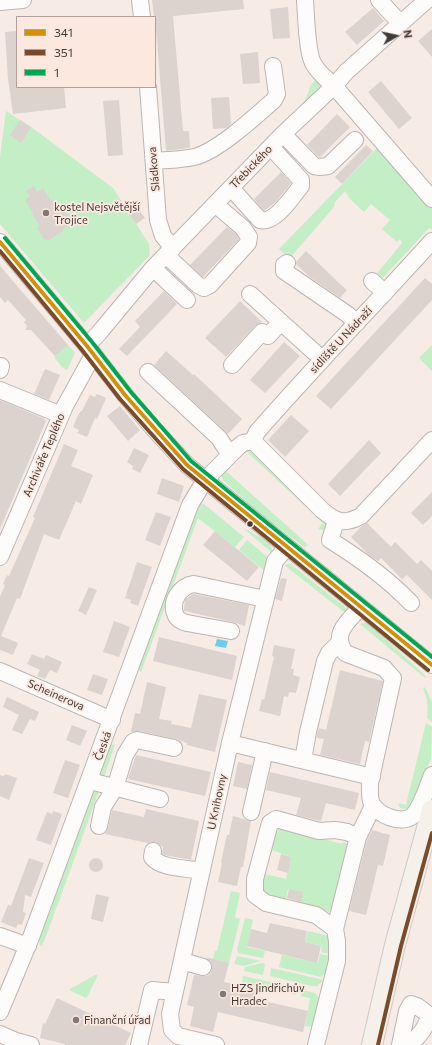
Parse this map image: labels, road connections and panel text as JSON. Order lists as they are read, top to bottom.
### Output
{
  "streets": {
    "street": [
      "Třebického",
      "Sládkova",
      "sídliště U Nádraží",
      "Archiváře Teplého",
      "Scheinerova",
      "Česká",
      "U Knihovny"
    ]
  },
  "crossings": [
    ["Třebického", "Sládkova"],
    ["Třebického", "Archiváře Teplého"],
    ["sídliště U Nádraží", "Česká"],
    ["Scheinerova", "Česká"]
  ],
  "places": ["kostel Nejsvětější Trojice", "HZS Jindřichův Hradec", "Finanční úřad"],
  "lines": ["transit line 1", "transit line 341", "transit line 351"],
  "legend": ["341", "351", "1"],
  "north": "right"
}
